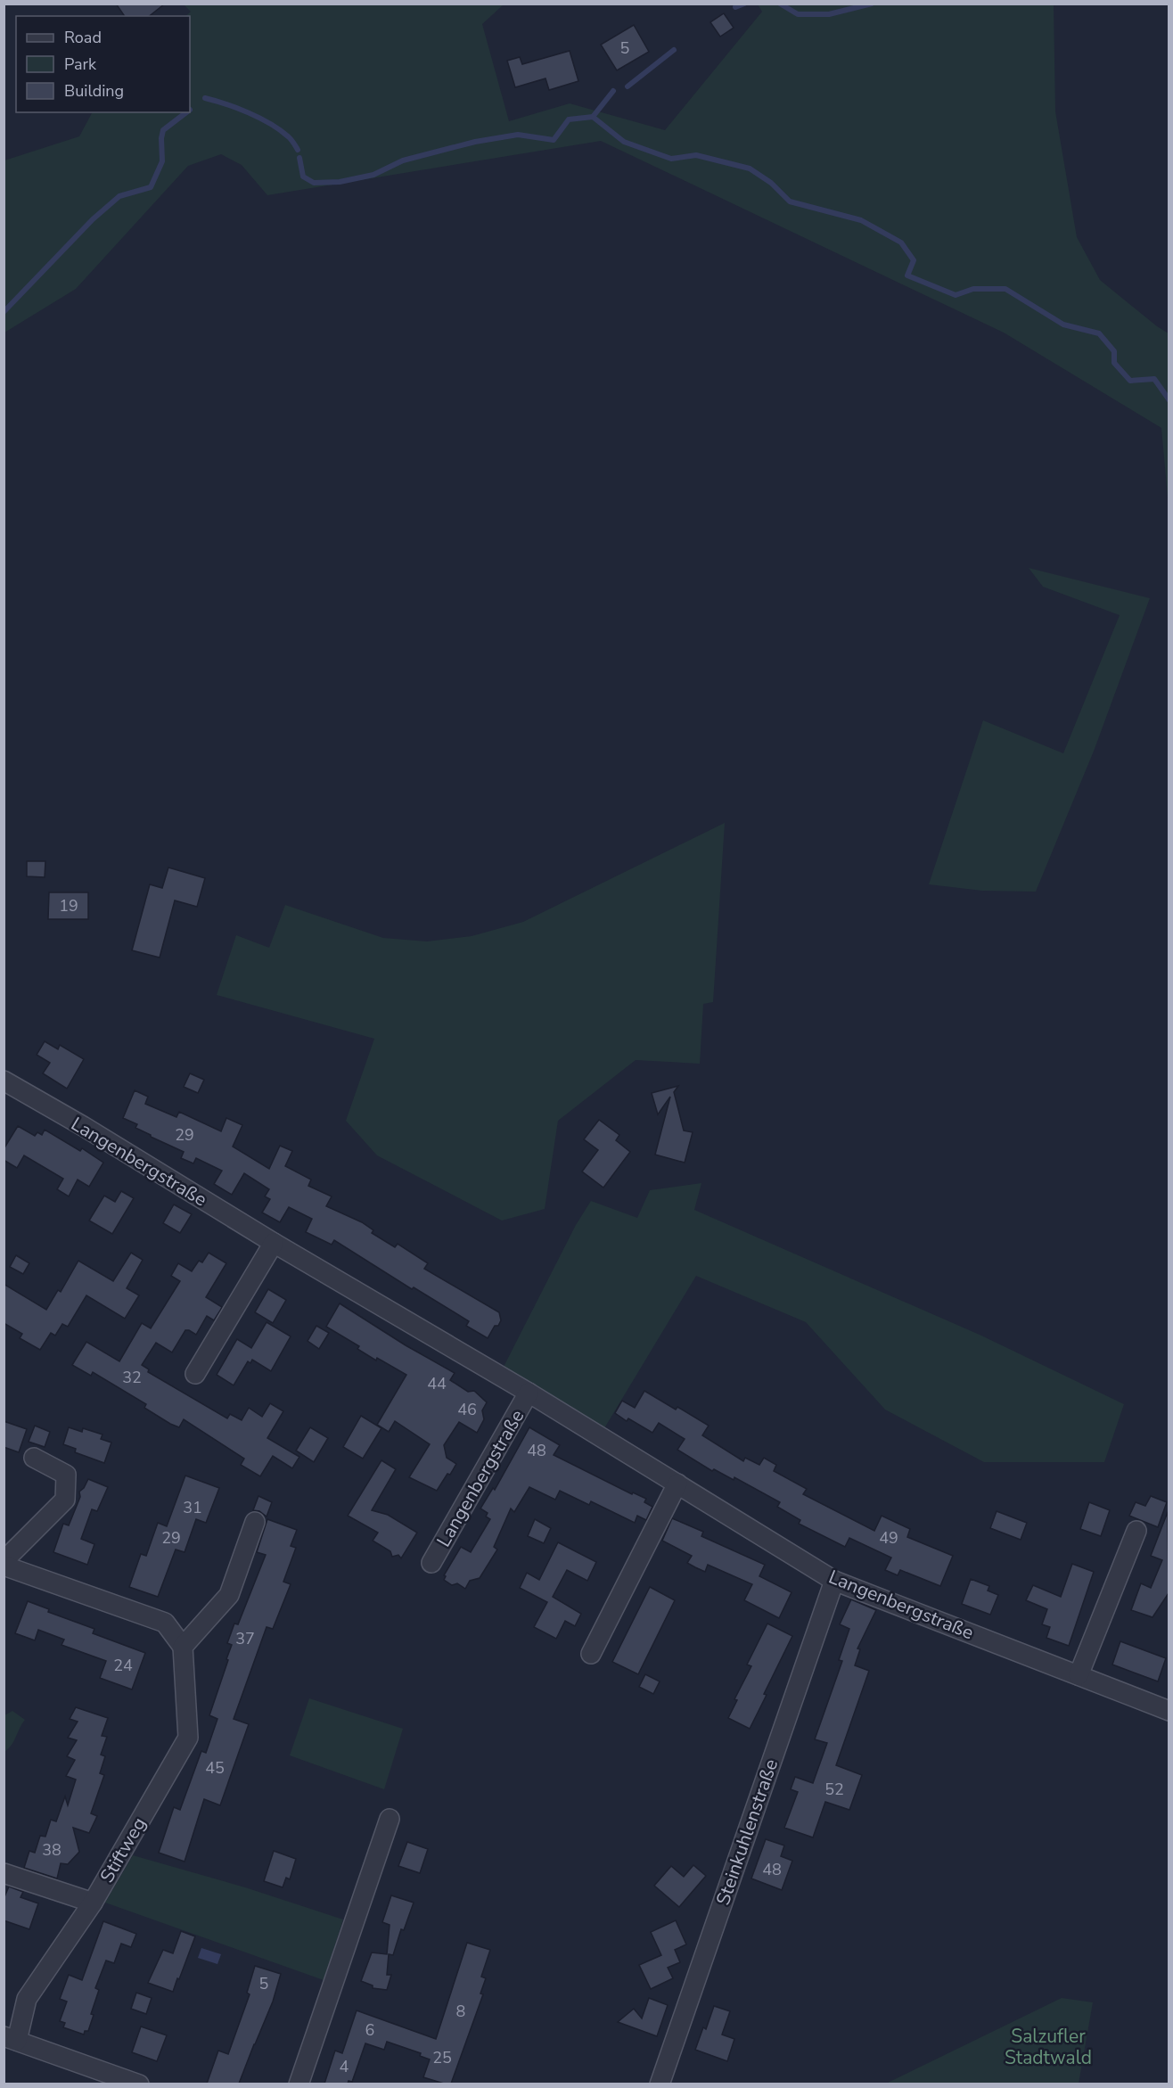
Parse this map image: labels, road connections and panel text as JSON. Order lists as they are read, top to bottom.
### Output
{
  "streets": {
    "street": ["Langenbergstraße", "Steinkuhlenstraße", "Stiftweg"]
  },
  "crossings": [
    ["Langenbergstraße", "Steinkuhlenstraße"]
  ],
  "parks": ["Salzufler Stadtwald"],
  "house_numbers": [
    "5",
    "19",
    "29",
    "32",
    "44",
    "46",
    "48",
    "31",
    "29",
    "49",
    "37",
    "24",
    "45",
    "52",
    "38",
    "48",
    "5",
    "8",
    "6",
    "25",
    "4"
  ],
  "legend": ["Road", "Park", "Building"]
}
